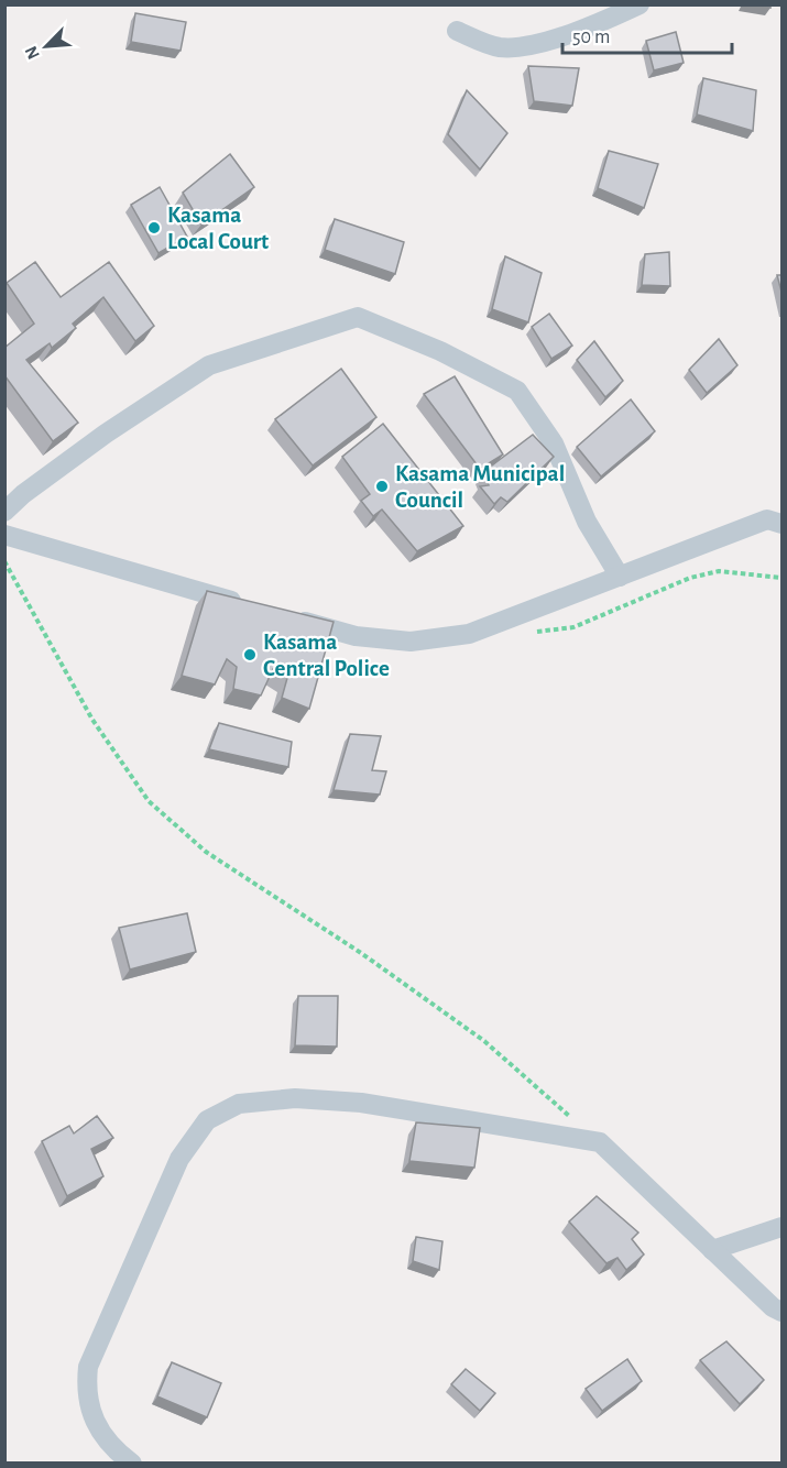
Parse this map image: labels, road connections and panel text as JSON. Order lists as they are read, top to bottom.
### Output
{
  "places": ["Kasama Local Court", "Kasama Municipal Council", "Kasama Central Police"],
  "scale_bar": "50 m",
  "north": "bottom left"
}
